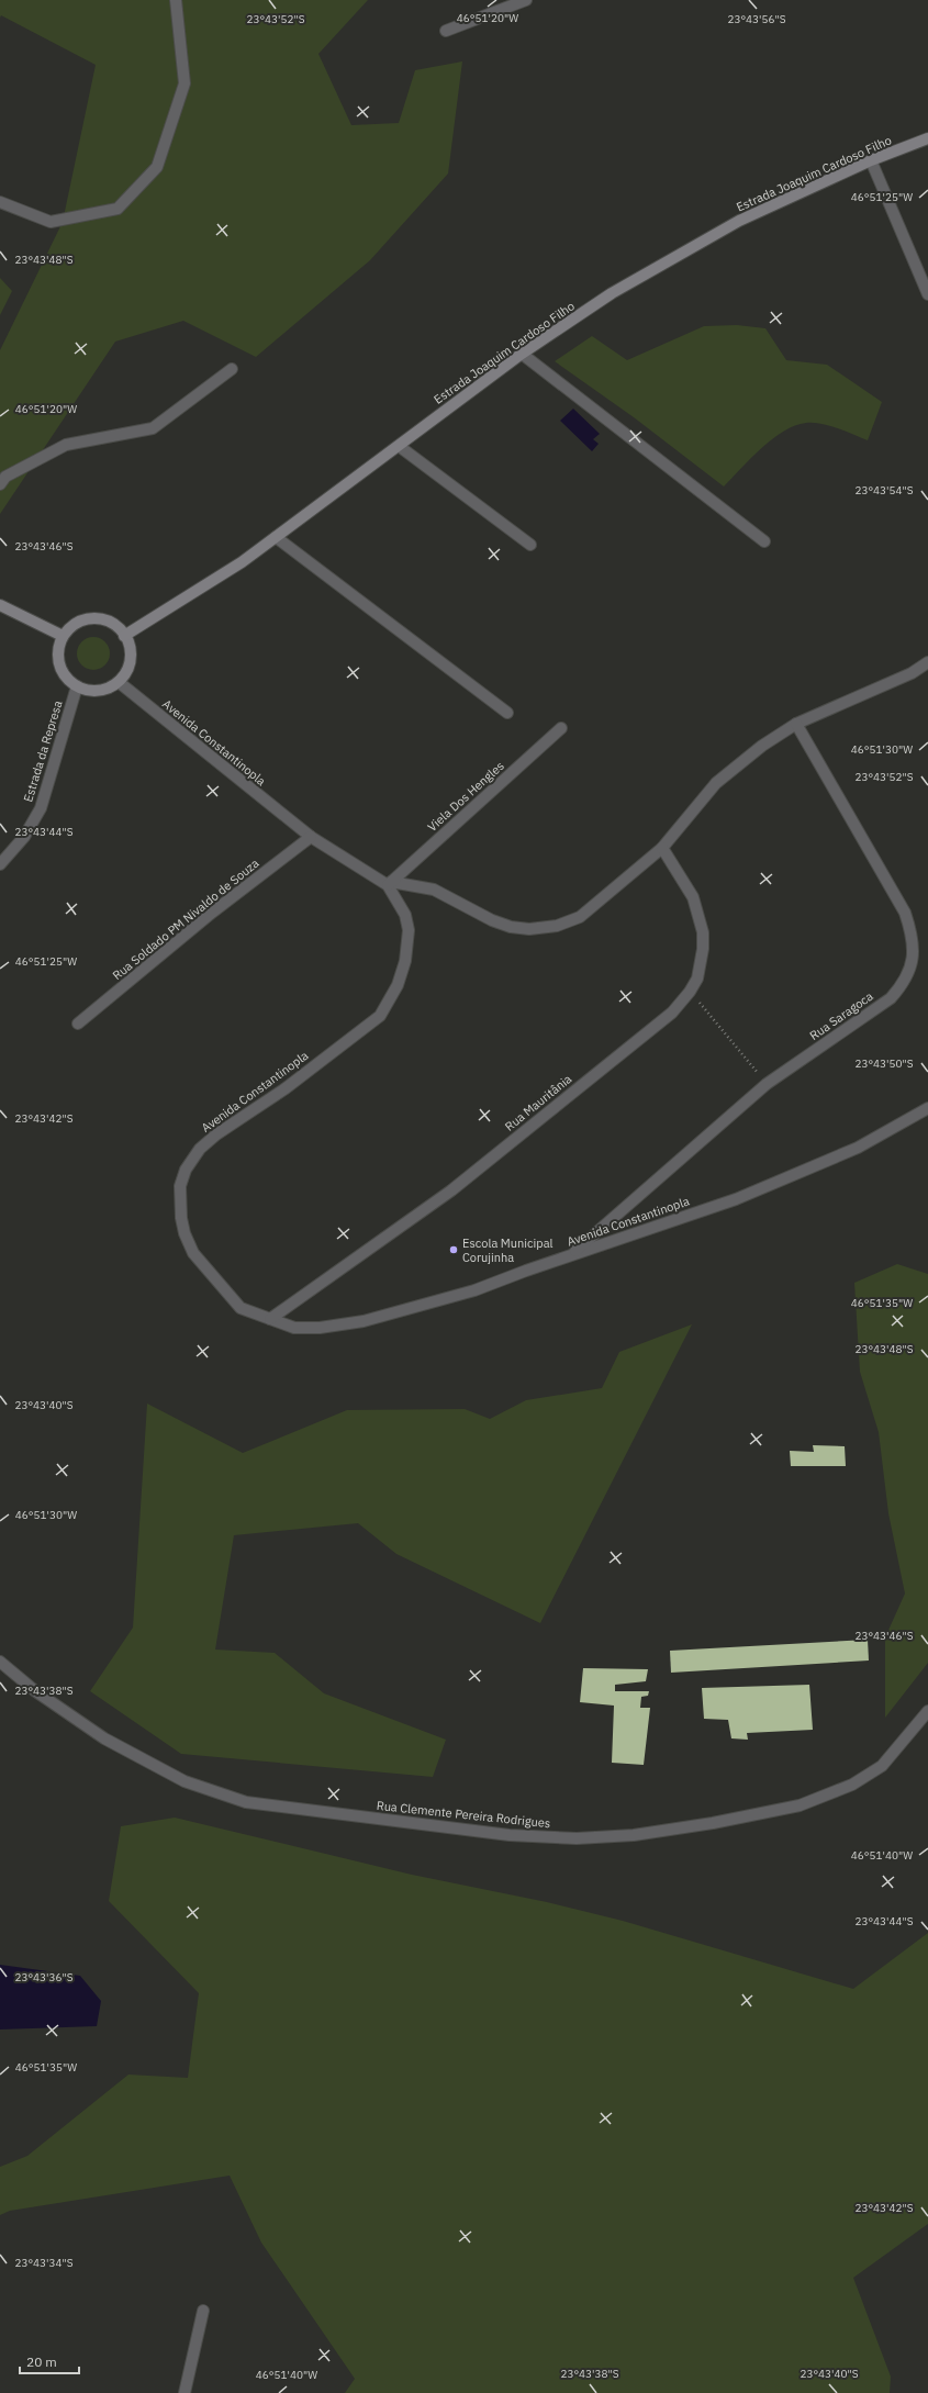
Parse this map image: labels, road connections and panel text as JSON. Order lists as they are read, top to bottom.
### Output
{
  "streets": {
    "street": [
      "Estrada Joaquim Cardoso Filho",
      "Avenida Constantinopla",
      "Estrada da Represa",
      "Viela Dos Hengles",
      "Rua Soldado PM Nivaldo de Souza",
      "Rua Saragoca",
      "Rua Mauritânia",
      "Rua Clemente Pereira Rodrigues"
    ]
  },
  "crossings": [
    ["Estrada Joaquim Cardoso Filho", "Avenida Constantinopla"],
    ["Estrada Joaquim Cardoso Filho", "Estrada da Represa"],
    ["Avenida Constantinopla", "Estrada da Represa"],
    ["Avenida Constantinopla", "Viela Dos Hengles"],
    ["Avenida Constantinopla", "Rua Soldado PM Nivaldo de Souza"],
    ["Avenida Constantinopla", "Rua Saragoca"],
    ["Avenida Constantinopla", "Rua Mauritânia"]
  ],
  "places": ["Escola Municipal Corujinha"],
  "scale_bar": "20 m",
  "coordinates": [
    "46°51'20\"W",
    "23°43'56\"S",
    "23°43'52\"S",
    "46°51'25\"W",
    "23°43'48\"S",
    "23°43'54\"S",
    "23°43'46\"S",
    "46°51'30\"W",
    "23°43'44\"S",
    "23°43'50\"S",
    "23°43'42\"S",
    "46°51'35\"W",
    "23°43'40\"S",
    "23°43'38\"S",
    "46°51'40\"W",
    "23°43'36\"S",
    "23°43'34\"S"
  ]
}
